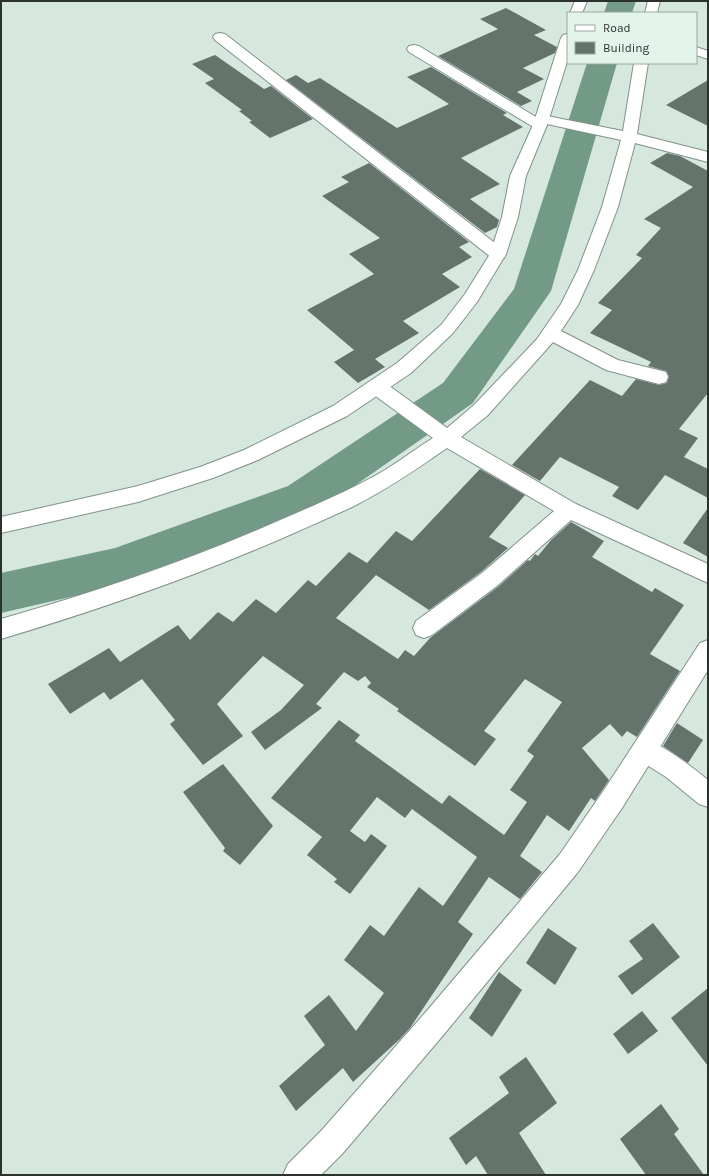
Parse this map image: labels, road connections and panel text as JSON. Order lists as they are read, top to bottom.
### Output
{
  "legend": ["Road", "Building"]
}
